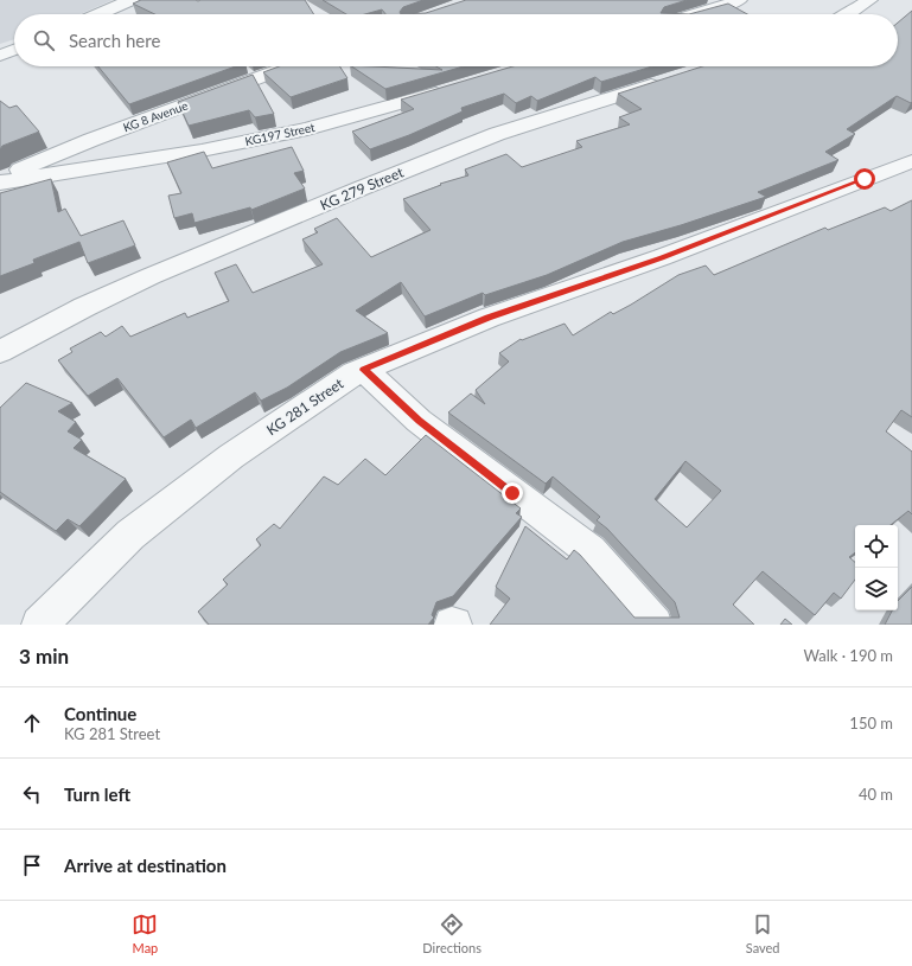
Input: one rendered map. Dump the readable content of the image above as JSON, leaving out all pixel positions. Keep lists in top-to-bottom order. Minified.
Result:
{"streets":{"street":["KG 8 Avenue","KG197 Street","KG 279 Street","KG 281 Street"]},"page":{"search":"Search here","heading":["3 min","Walk · 190 m"],"list":[["Continue","KG 281 Street","150 m"],["Turn left","40 m"],"Arrive at destination"],"nav":["Map","Directions","Saved"]}}
